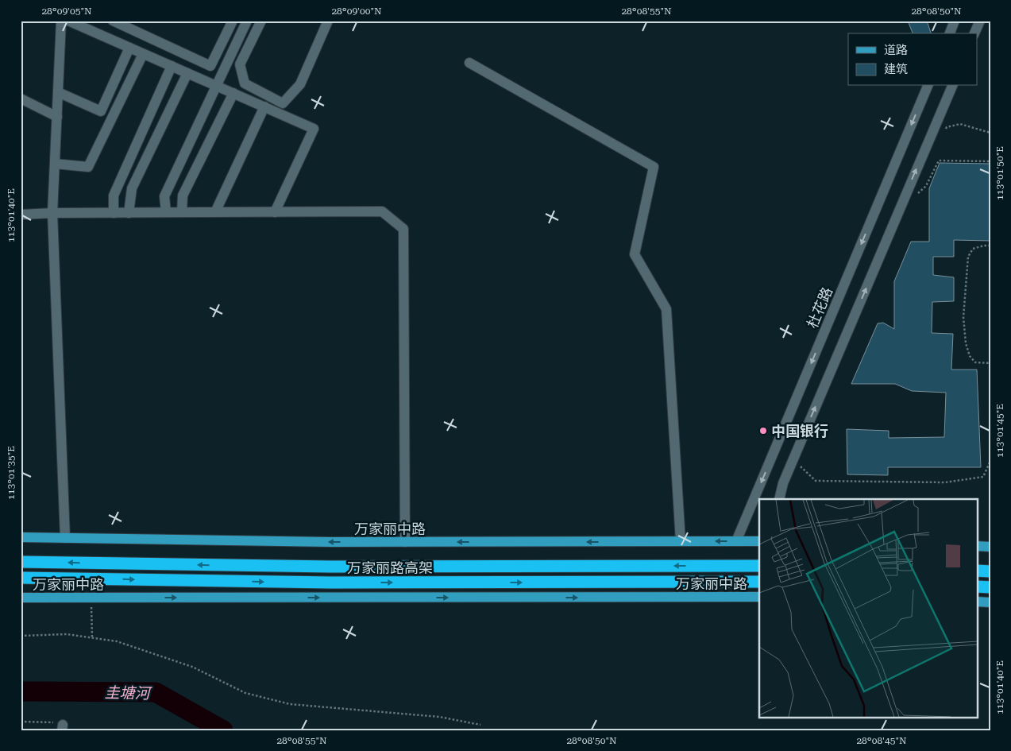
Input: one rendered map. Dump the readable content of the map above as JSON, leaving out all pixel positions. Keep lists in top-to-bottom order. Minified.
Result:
{"streets":{"highway":["万家丽路高架"],"main road":["万家丽中路"],"street":["杜花路"]},"crossings":[["杜花路","万家丽中路"]],"water":["圭塘河"],"places":["中国银行"],"legend":["道路","建筑"],"coordinates":["28°09'05\"N","28°09'00\"N","28°08'55\"N","28°08'50\"N","113°01'50\"E","113°01'40\"E","113°01'45\"E","113°01'35\"E","28°08'45\"N"]}
